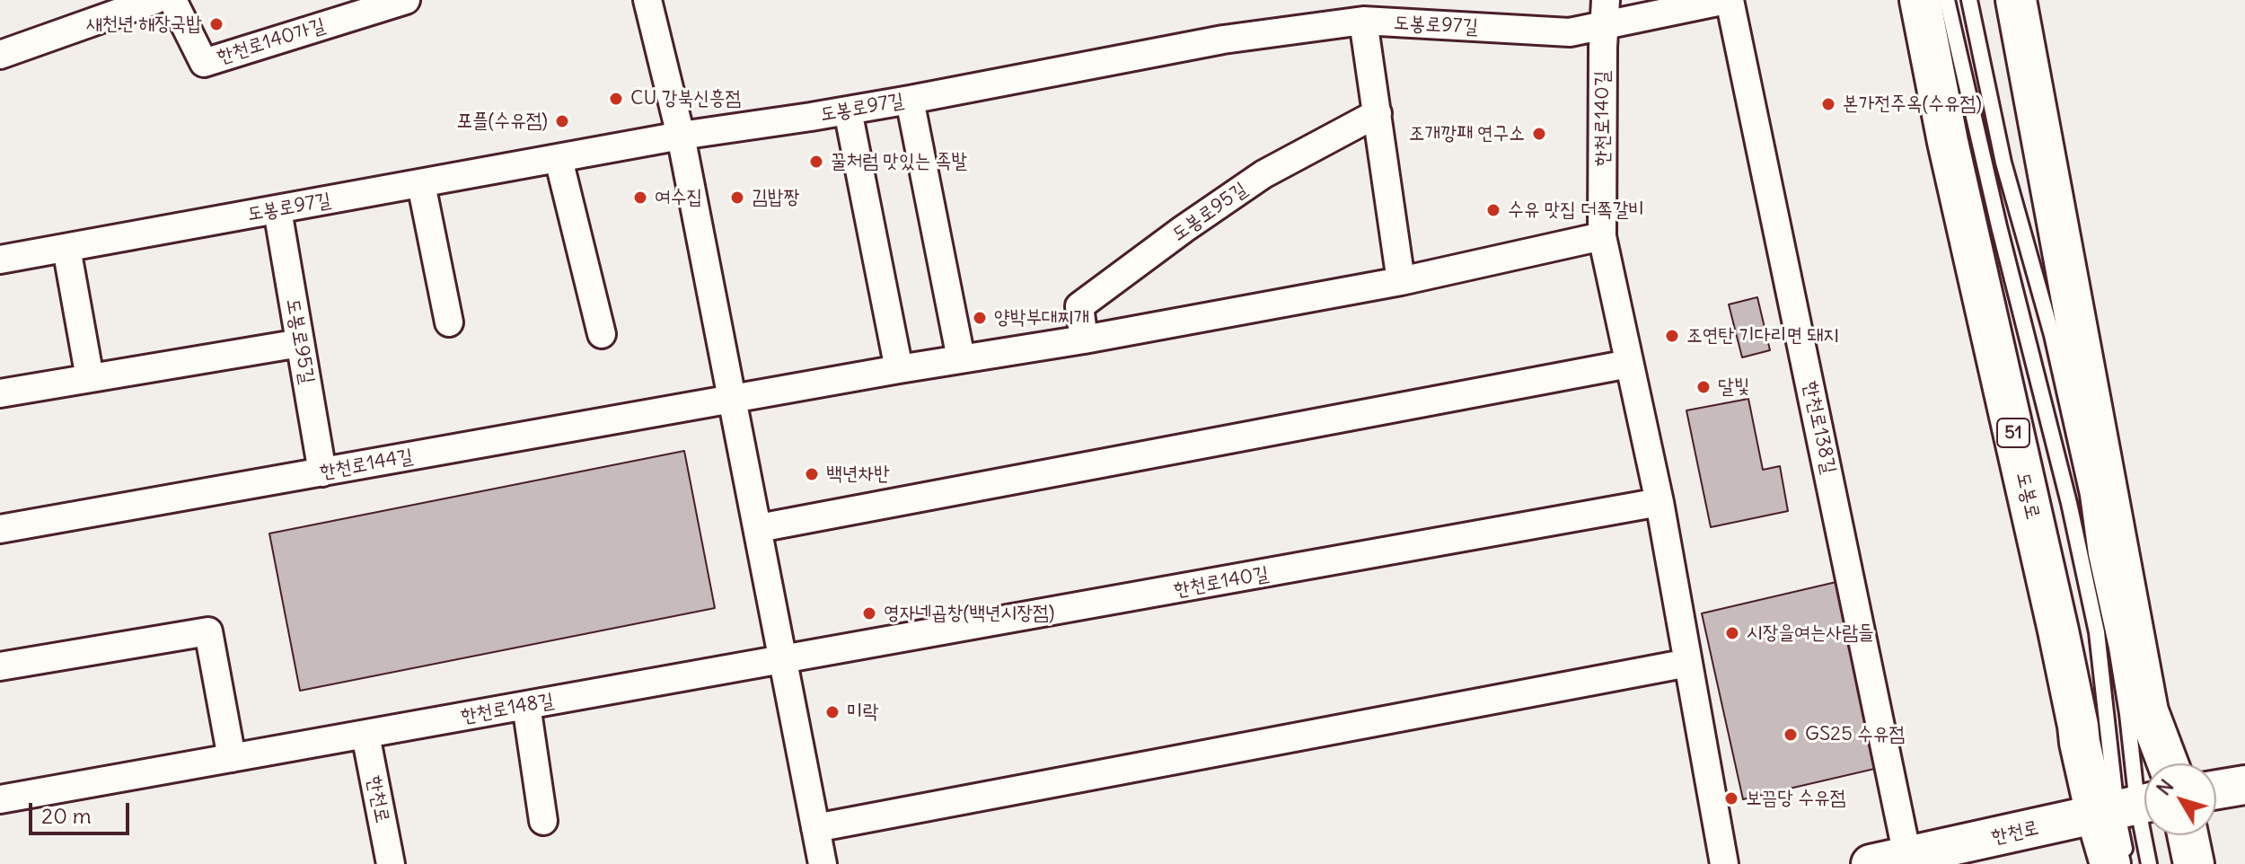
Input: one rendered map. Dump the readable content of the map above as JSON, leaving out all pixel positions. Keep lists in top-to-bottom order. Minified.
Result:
{"streets":{"main road":["51","도봉로","한천로"],"street":["도봉로97길","한천로140가길","한천로140길","도봉로95길","한천로138길","한천로144길","한천로148길"]},"crossings":[["도봉로97길","한천로140길"],["도봉로97길","도봉로95길"],["도봉로97길","한천로138길"],["한천로140길","한천로148길"],["도봉로95길","한천로144길"],["한천로138길","한천로"],["도봉로","한천로"],["한천로148길","한천로"]],"places":["새천년 해장국밥","CU 강북신흥점","본가전주옥(수유점)","포플(수유점)","조개깡패 연구소","꿀처럼 맛있는 족발","여수집","김밥짱","수유 맛집 더쪽갈비","양박부대찌개","조연탄 기다리면 돼지","달빛","백년차반","영자네곱창(백년시장점)","시장을여는사람들","미락","GS25 수유점","보끔당 수유점"],"scale_bar":"20 m","north":"top left"}
